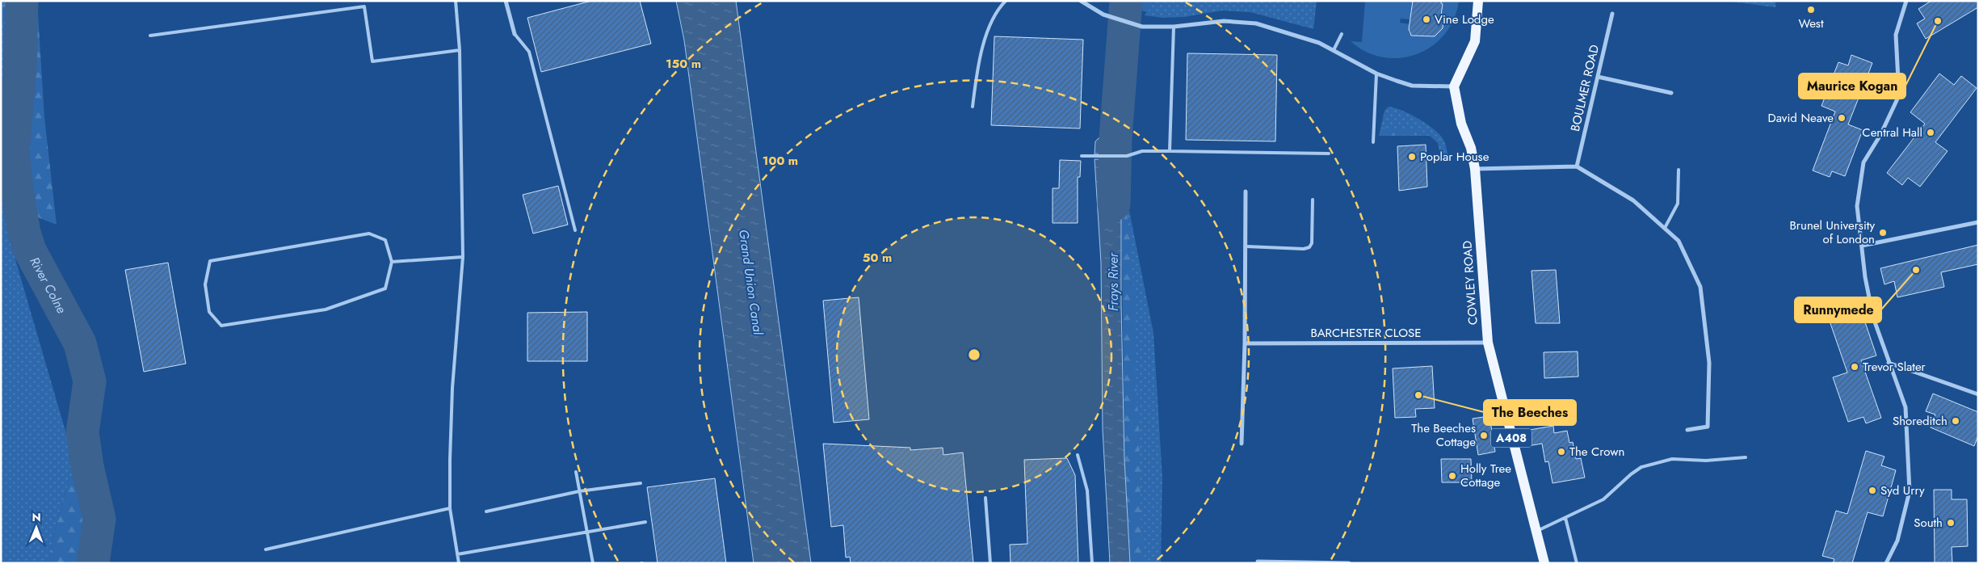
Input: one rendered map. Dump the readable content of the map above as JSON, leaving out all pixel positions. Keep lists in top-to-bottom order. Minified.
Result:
{"streets":{"main road":["COWLEY ROAD","A408"],"street":["BOULMER ROAD","BARCHESTER CLOSE"]},"crossings":[["COWLEY ROAD","BARCHESTER CLOSE"]],"water":["Grand Union Canal","Frays River","River Colne"],"places":["West","Vine Lodge","Maurice Kogan","David Neave","Central Hall","Poplar House","Brunel University of London","Runnymede","Trevor Slater","The Beeches","Shoreditch","The Beeches Cottage","The Crown","Holly Tree Cottage","Syd Urry","South"],"north":"top","rings":["150 m","100 m","50 m"]}
